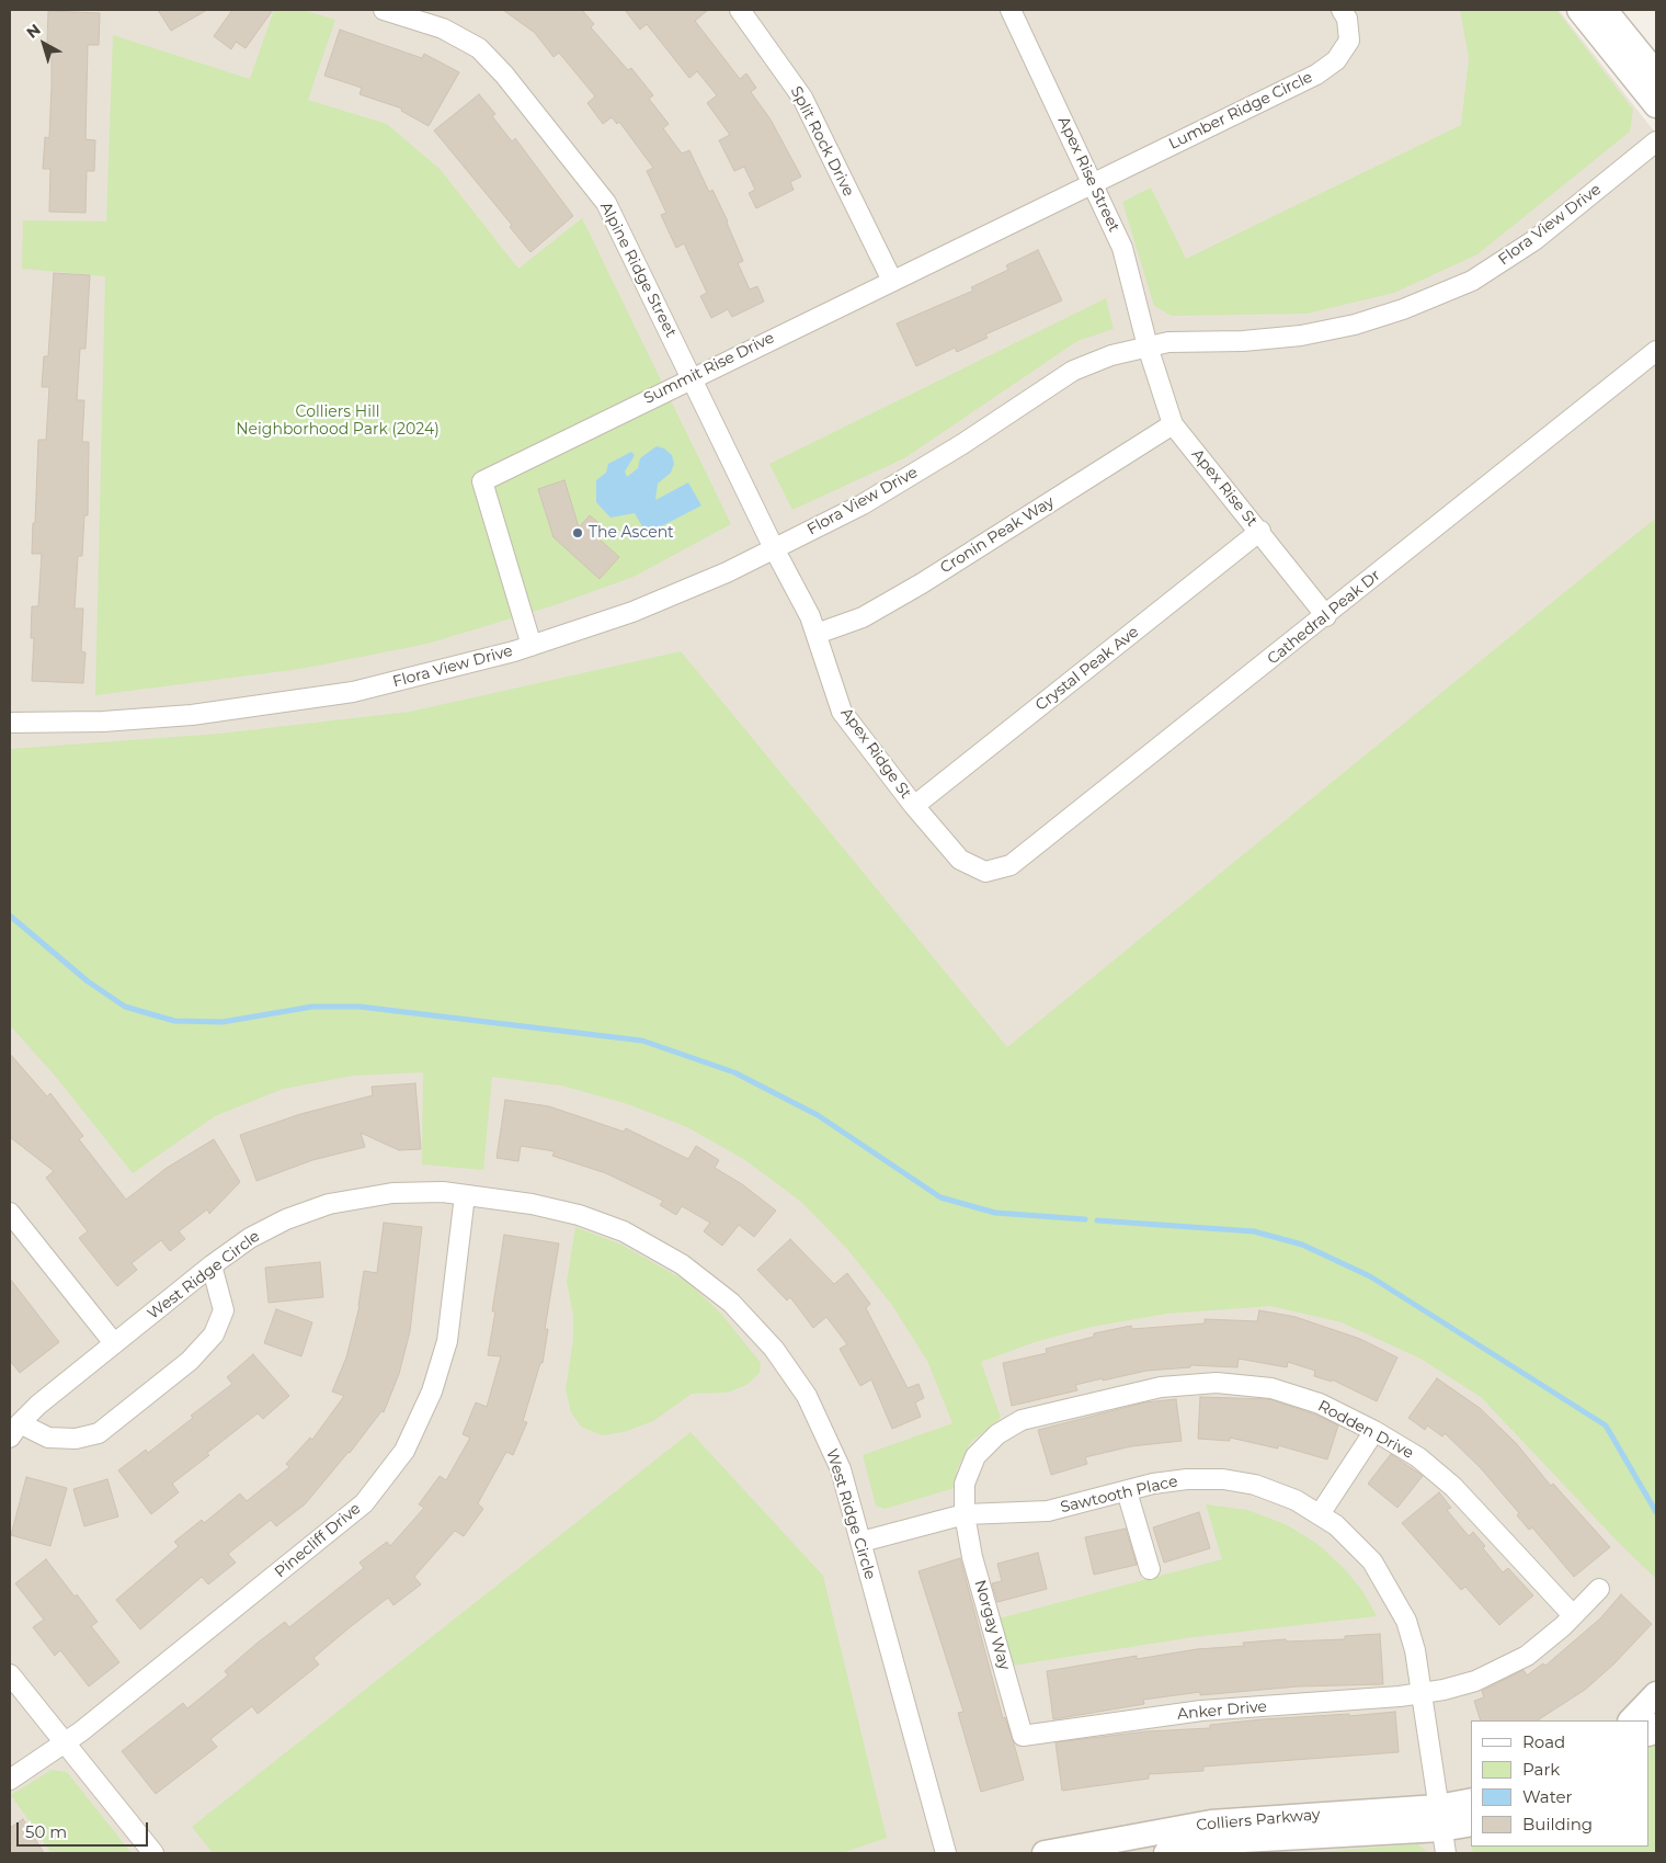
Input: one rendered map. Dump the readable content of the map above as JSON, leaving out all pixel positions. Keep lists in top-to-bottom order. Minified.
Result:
{"streets":{"street":["Lumber Ridge Circle","Split Rock Drive","Apex Rise Street","Flora View Drive","Alpine Ridge Street","Summit Rise Drive","Apex Rise St","Cronin Peak Way","Cathedral Peak Dr","Crystal Peak Ave","Apex Ridge St","West Ridge Circle","Rodden Drive","Sawtooth Place","Pinecliff Drive","Norgay Way","Anker Drive","Colliers Parkway"]},"crossings":[["Lumber Ridge Circle","Apex Rise Street"],["Lumber Ridge Circle","Summit Rise Drive"],["Split Rock Drive","Summit Rise Drive"],["Apex Rise Street","Flora View Drive"],["Apex Rise Street","Summit Rise Drive"],["Apex Rise Street","Apex Rise St"],["Flora View Drive","Alpine Ridge Street"],["Flora View Drive","Summit Rise Drive"],["Flora View Drive","Apex Rise St"],["Flora View Drive","Apex Ridge St"],["Alpine Ridge Street","Summit Rise Drive"],["Alpine Ridge Street","Apex Ridge St"],["Apex Rise St","Cronin Peak Way"],["Apex Rise St","Cathedral Peak Dr"],["Apex Rise St","Crystal Peak Ave"],["Cronin Peak Way","Apex Ridge St"],["Cathedral Peak Dr","Apex Ridge St"],["Crystal Peak Ave","Apex Ridge St"],["West Ridge Circle","Sawtooth Place"],["West Ridge Circle","Pinecliff Drive"],["Rodden Drive","Sawtooth Place"],["Rodden Drive","Norgay Way"],["Rodden Drive","Anker Drive"],["Sawtooth Place","Norgay Way"],["Sawtooth Place","Anker Drive"],["Sawtooth Place","Colliers Parkway"],["Norgay Way","Anker Drive"]],"parks":["Colliers Hill Neighborhood Park (2024)"],"places":["The Ascent"],"legend":["Road","Park","Water","Building"],"scale_bar":"50 m","north":"top left"}
